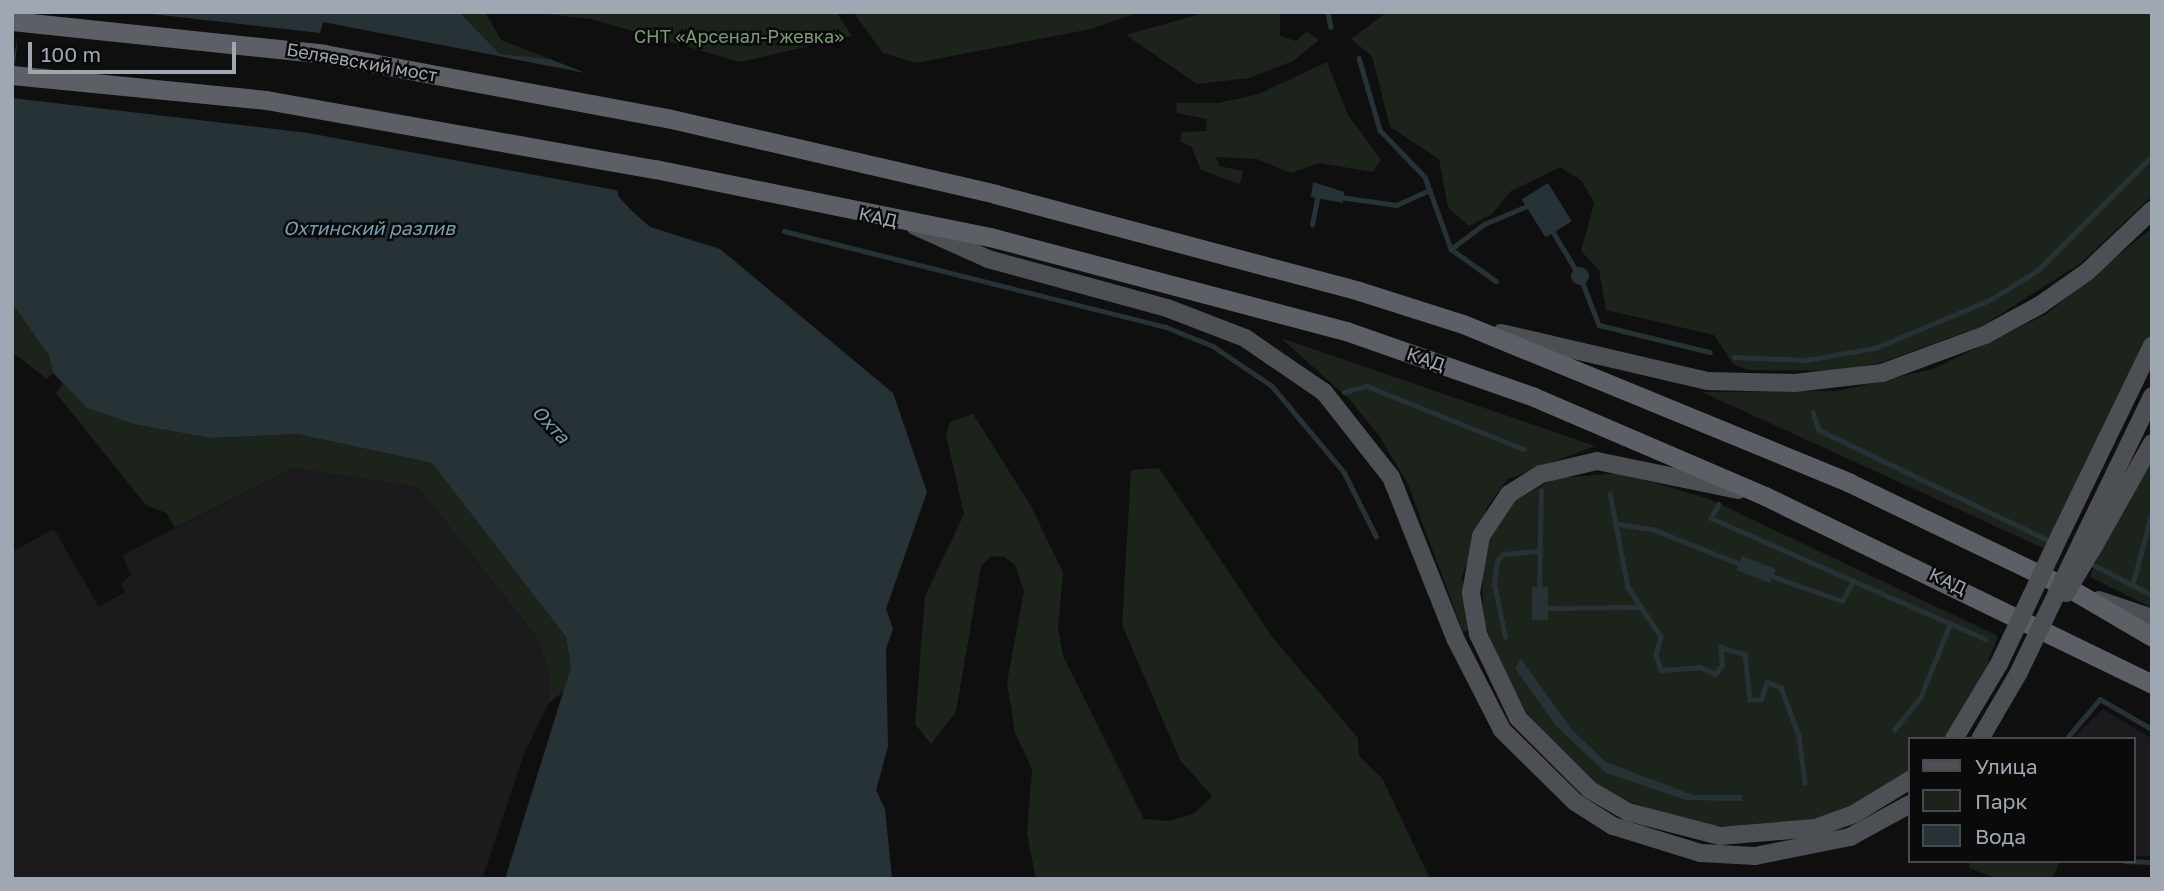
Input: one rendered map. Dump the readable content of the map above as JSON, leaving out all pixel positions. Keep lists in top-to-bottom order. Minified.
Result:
{"streets":{"highway":["Беляевский мост","КАД"]},"water":["Охтинский разлив","Охта"],"parks":["СНТ «Арсенал-Ржевка»"],"legend":["Улица","Парк","Вода"],"scale_bar":"100 m"}
